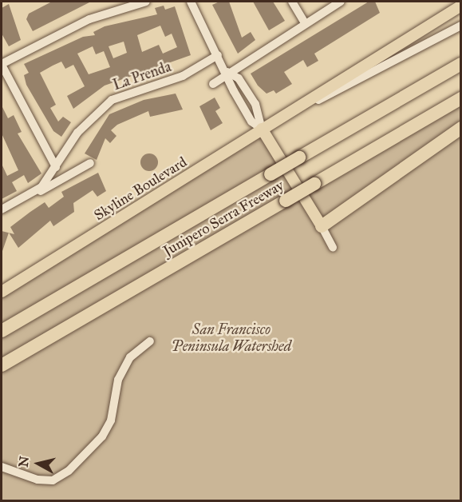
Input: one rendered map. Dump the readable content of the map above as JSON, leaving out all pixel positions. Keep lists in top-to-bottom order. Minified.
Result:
{"streets":{"highway":["Junipero Serra Freeway"],"main road":["Skyline Boulevard"],"street":["La Prenda"]},"parks":["San Francisco Peninsula Watershed"],"north":"left"}
